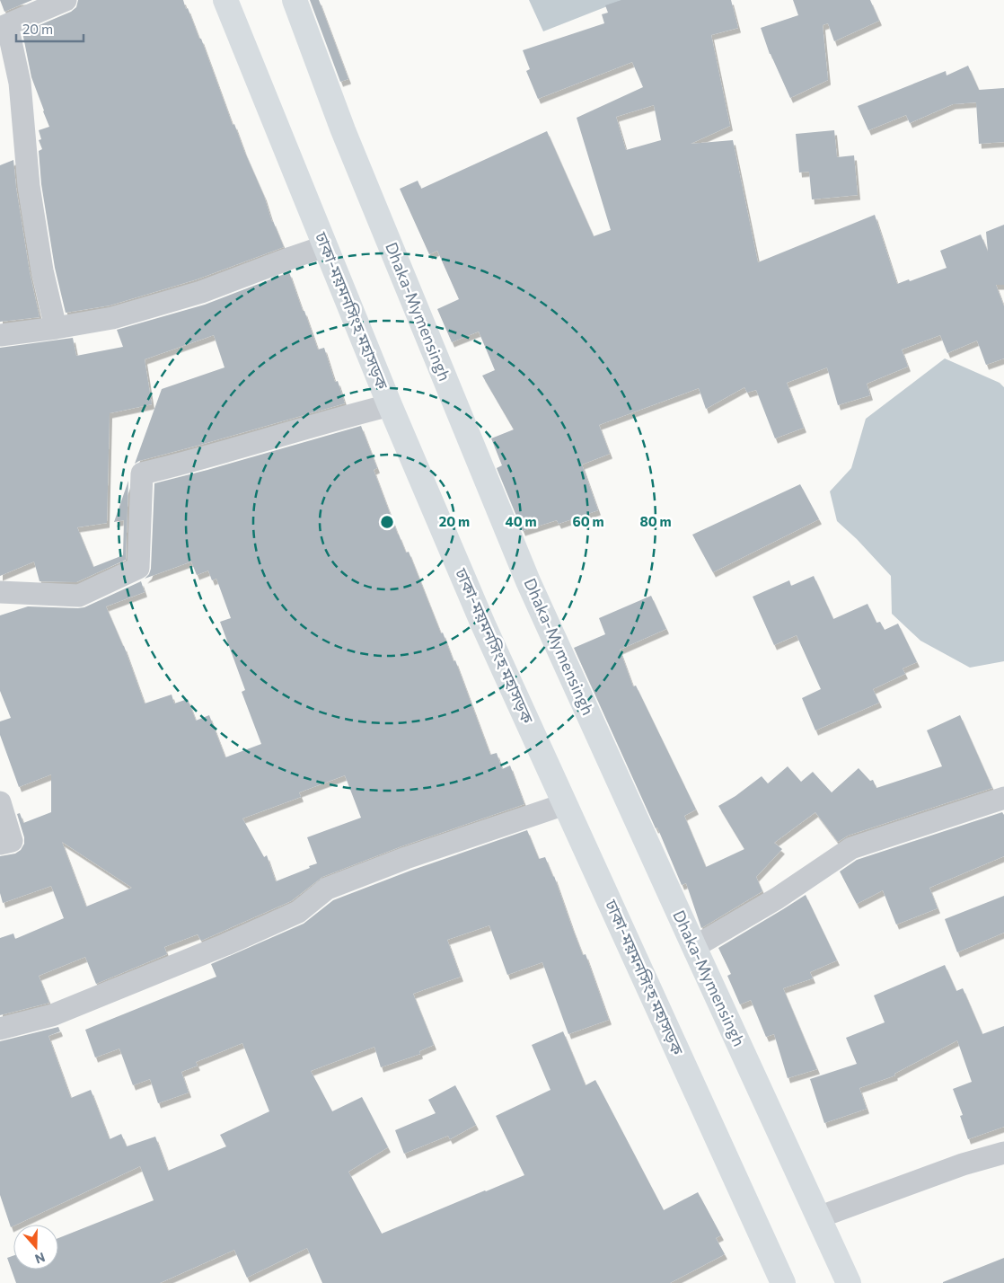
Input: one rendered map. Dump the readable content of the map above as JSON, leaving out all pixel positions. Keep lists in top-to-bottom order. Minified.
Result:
{"streets":{"highway":["ঢাকা-ময়মনসিংহ মহাসড়ক","Dhaka-Mymensingh"]},"scale_bar":"20 m","north":"bottom","rings":["20 m","40 m","60 m","80 m"]}
